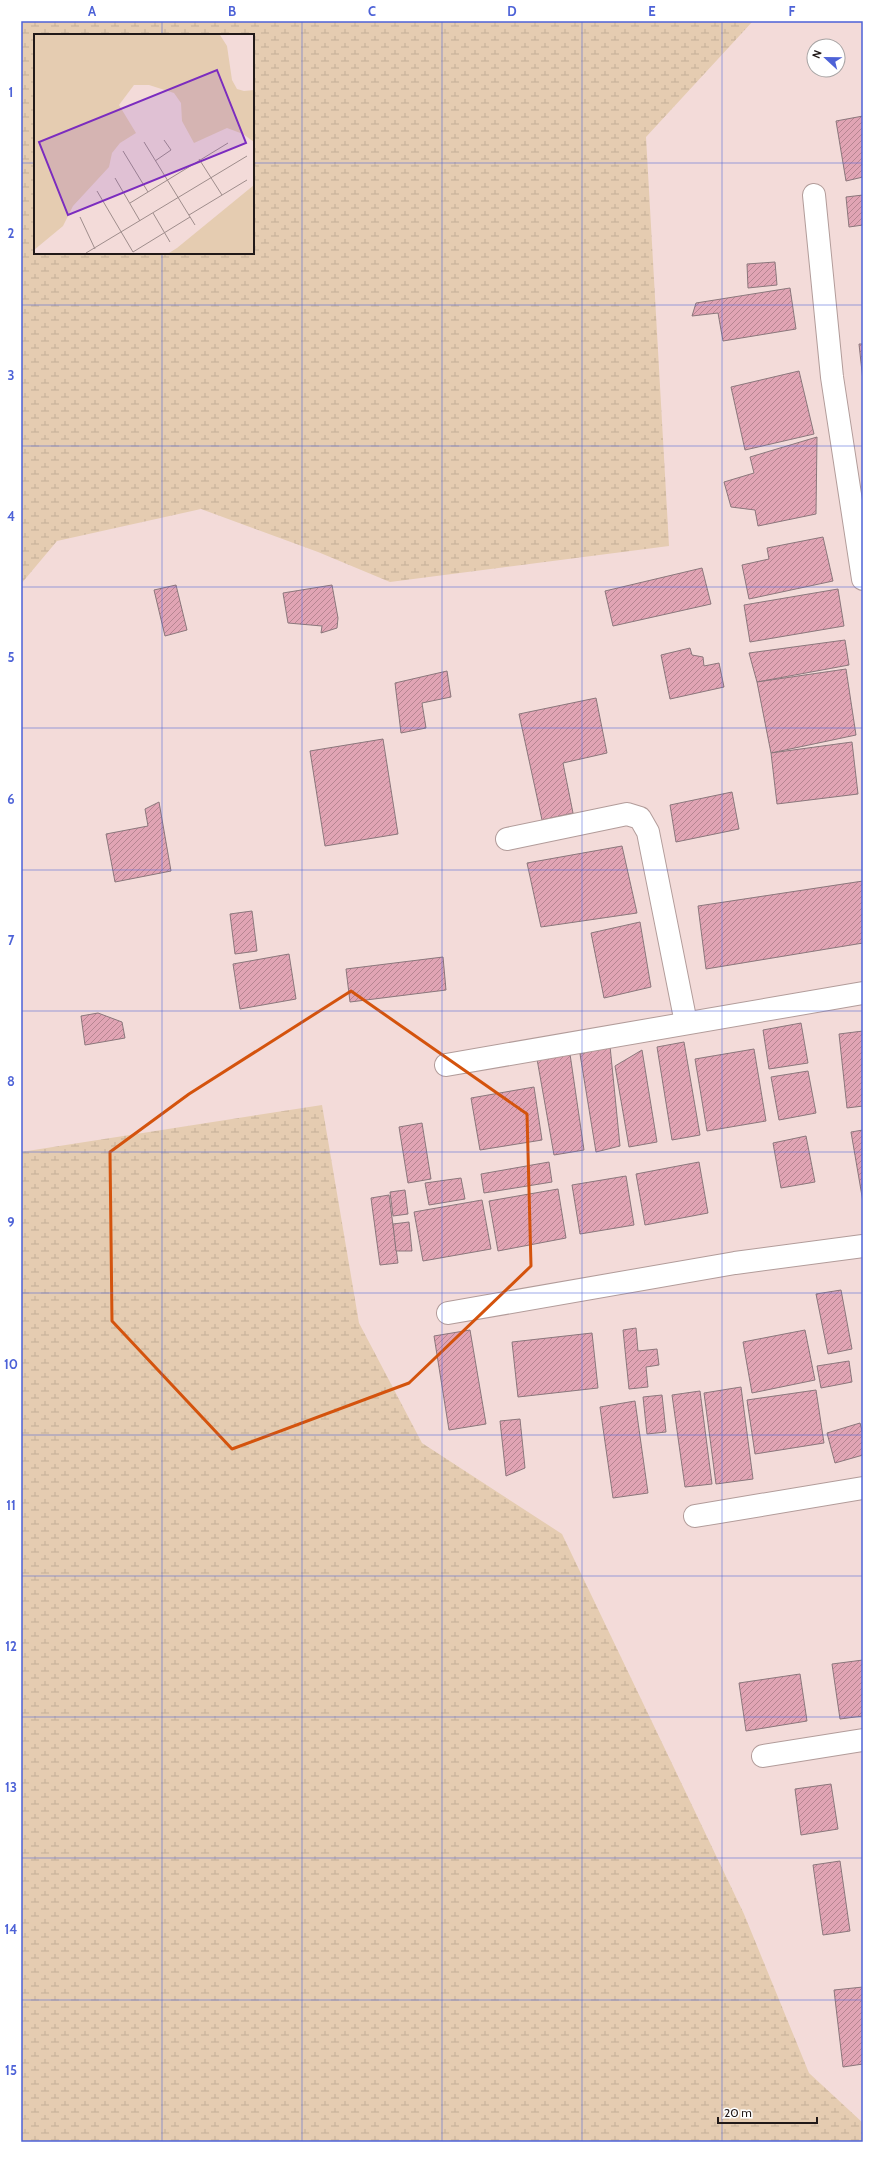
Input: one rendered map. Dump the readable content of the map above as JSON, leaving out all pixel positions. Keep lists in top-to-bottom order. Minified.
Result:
{"scale_bar":"20 m","north":"left","grid":{"columns":["A","B","C","D","E","F"],"rows":["1","2","3","4","5","6","7","8","9","10","11","12","13","14","15"]}}
